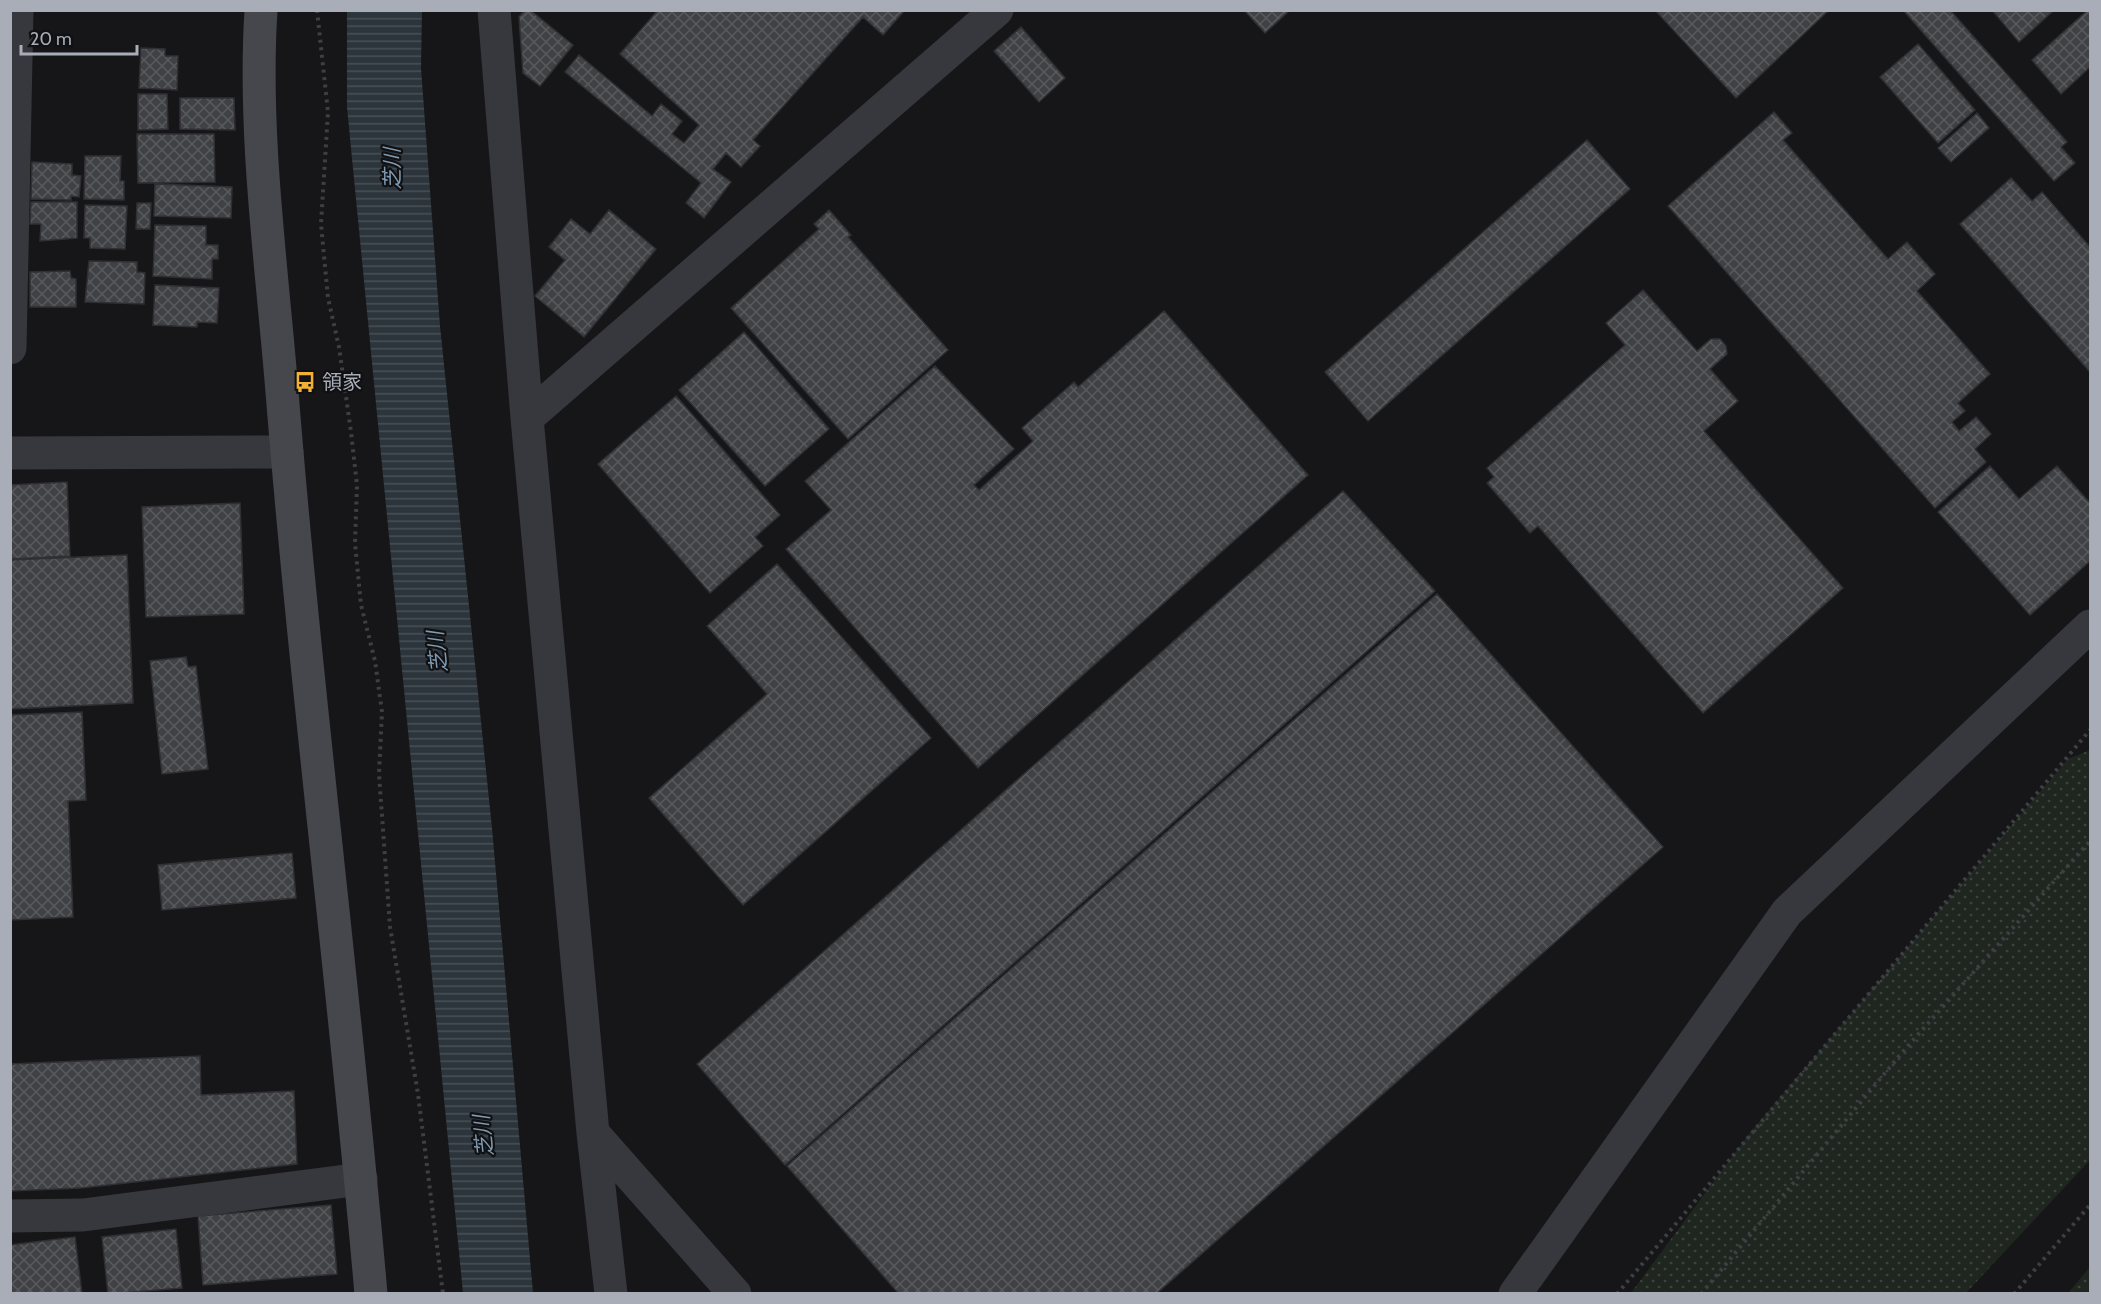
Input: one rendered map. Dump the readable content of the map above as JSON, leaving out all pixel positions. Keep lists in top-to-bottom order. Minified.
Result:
{"water":["芝川"],"places":{"bus stop":["領家"]},"scale_bar":"20 m"}
